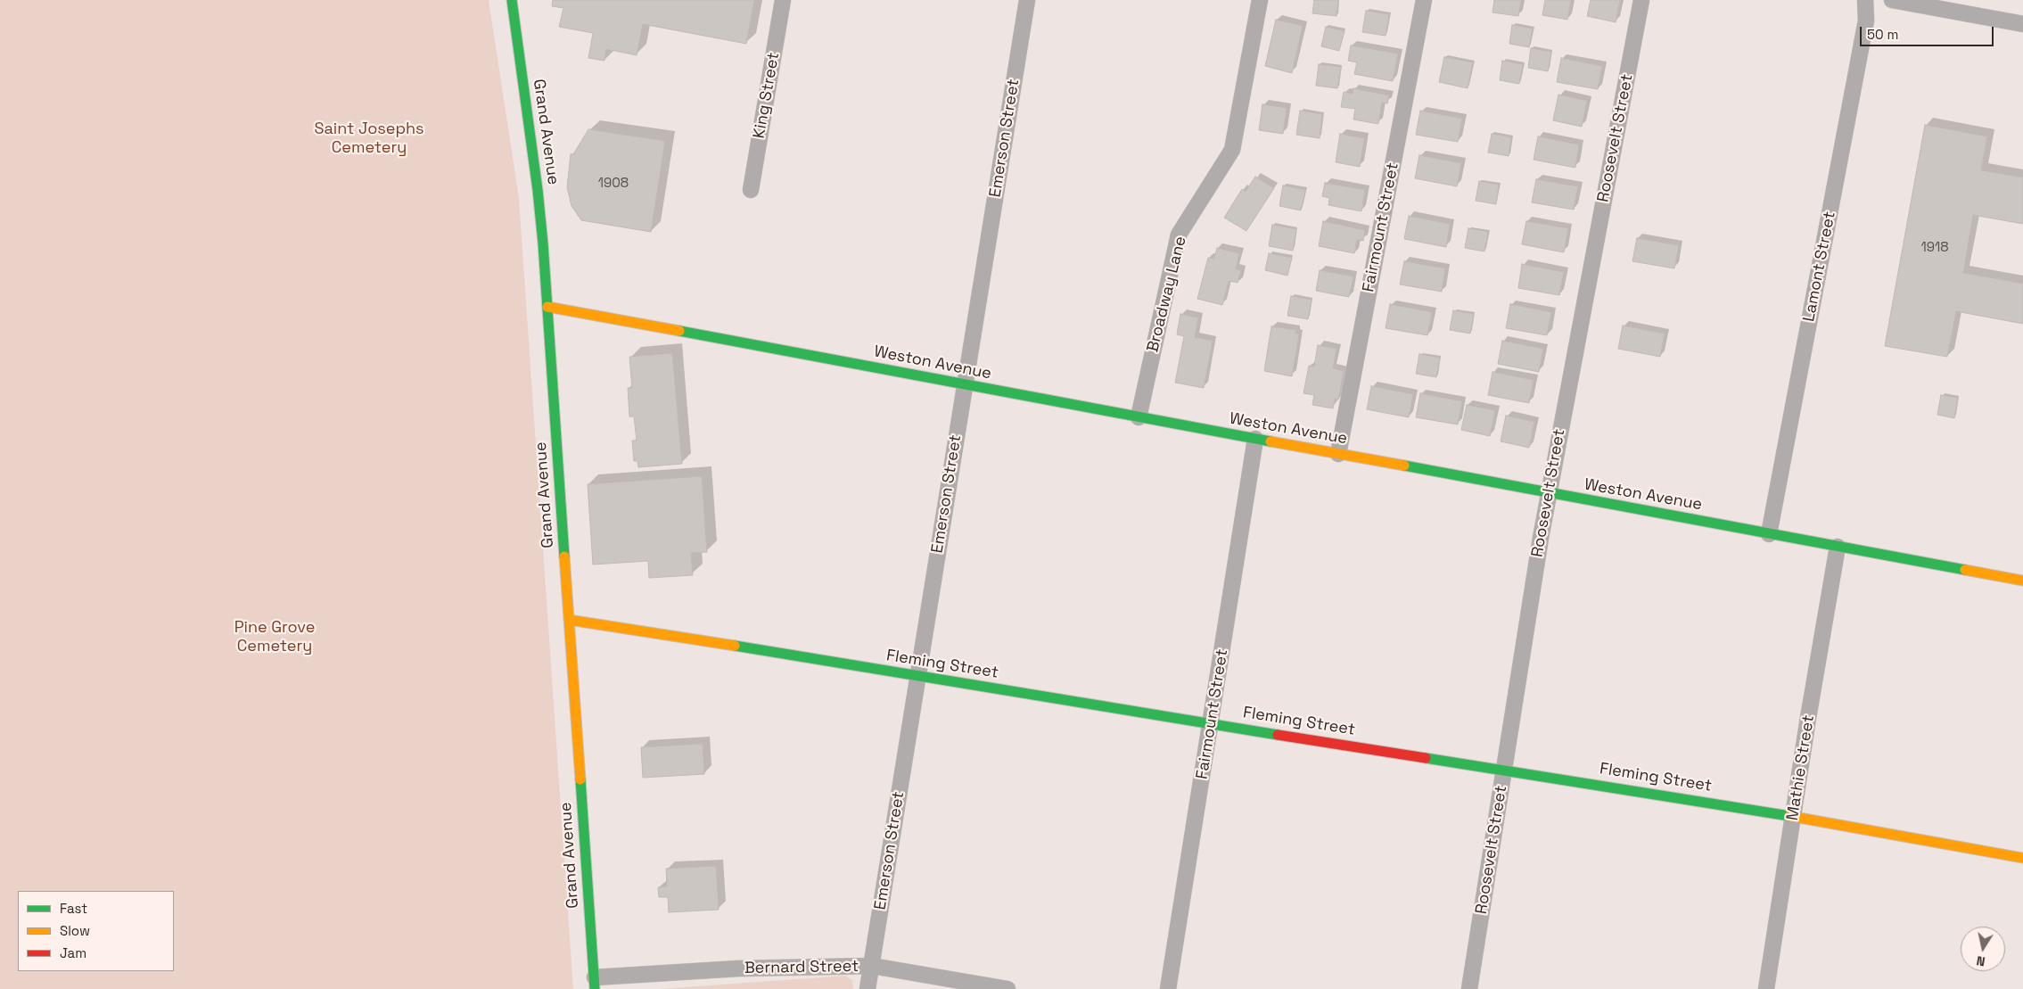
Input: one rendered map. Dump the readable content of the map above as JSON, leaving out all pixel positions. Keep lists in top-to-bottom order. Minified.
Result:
{"streets":{"street":["King Street","Grand Avenue","Emerson Street","Roosevelt Street","Fairmount Street","Lamont Street","Broadway Lane","Weston Avenue","Fleming Street","Mathie Street","Bernard Street"]},"crossings":[["Grand Avenue","Weston Avenue"],["Grand Avenue","Fleming Street"],["Grand Avenue","Bernard Street"],["Emerson Street","Weston Avenue"],["Emerson Street","Fleming Street"],["Emerson Street","Bernard Street"],["Roosevelt Street","Weston Avenue"],["Roosevelt Street","Fleming Street"],["Fairmount Street","Weston Avenue"],["Fairmount Street","Fleming Street"],["Lamont Street","Weston Avenue"],["Broadway Lane","Weston Avenue"],["Weston Avenue","Mathie Street"],["Fleming Street","Mathie Street"]],"parks":["Saint Josephs Cemetery","Pine Grove Cemetery"],"house_numbers":["1908","1918"],"legend":["Fast","Slow","Jam"],"scale_bar":"50 m","north":"bottom"}
